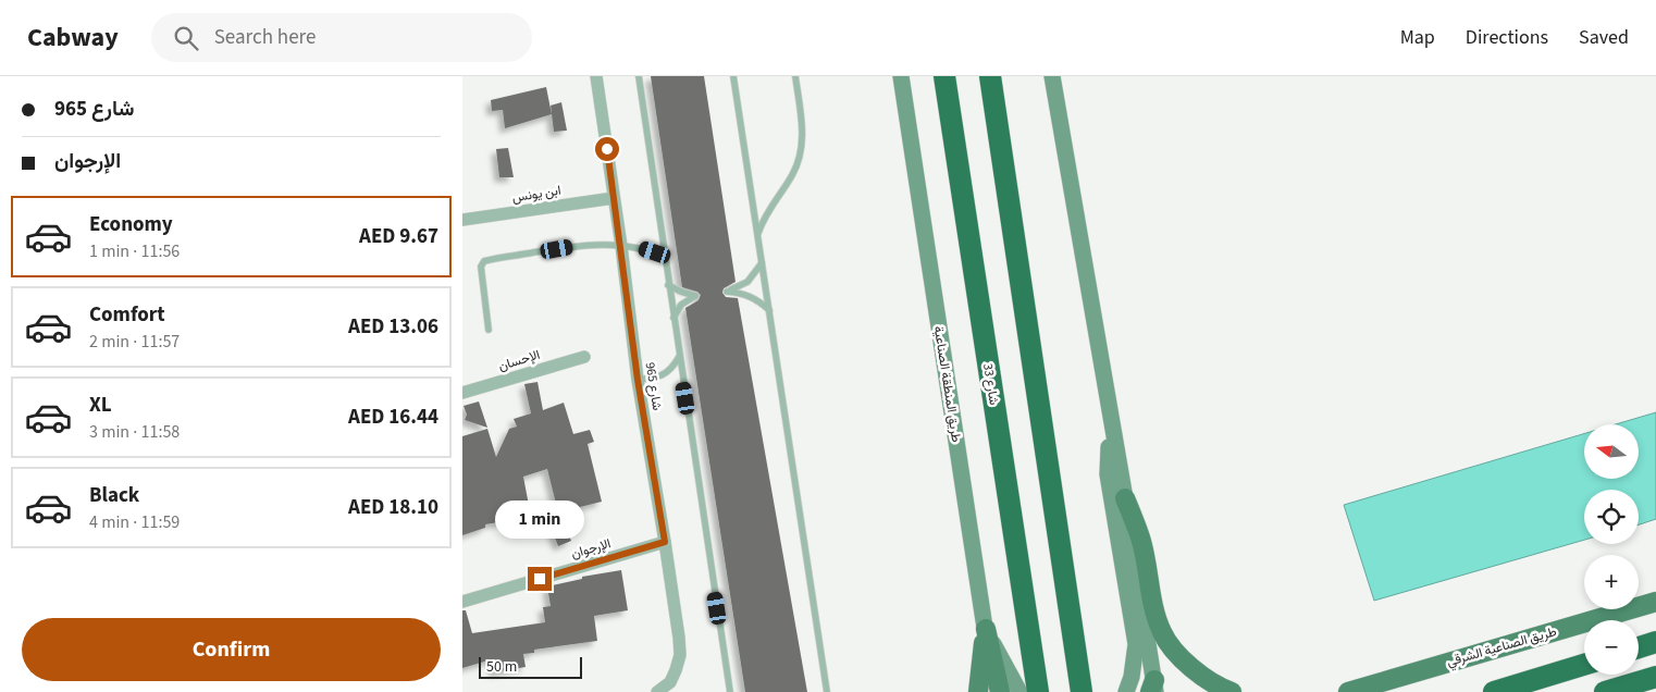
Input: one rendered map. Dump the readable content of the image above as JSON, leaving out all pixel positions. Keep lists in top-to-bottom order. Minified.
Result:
{"streets":{"highway":["شارع 33"],"main road":["طريق الصناعية الشرقي"],"street":["ابن يونس","الإحسان","طريق المنطقة الصناعية","شارع 965","الإرجوان"]},"crossings":[["ابن يونس","شارع 965"],["شارع 965","الإرجوان"]],"scale_bar":"50 m","north":"left","page":{"header":"Cabway","search":"Search here","nav":["Map","Directions","Saved"],"banner":["شارع 965","الإرجوان"],"list":[{"name":"Economy","note":"1 min · 11:56","value":"AED 9.67"},{"name":"Comfort","note":"2 min · 11:57","value":"AED 13.06"},{"name":"XL","note":"3 min · 11:58","value":"AED 16.44"},{"name":"Black","note":"4 min · 11:59","value":"AED 18.10"}],"map_buttons":["+","−"],"bubble":"1 min","buttons":"Confirm","scale":"50 m"}}
